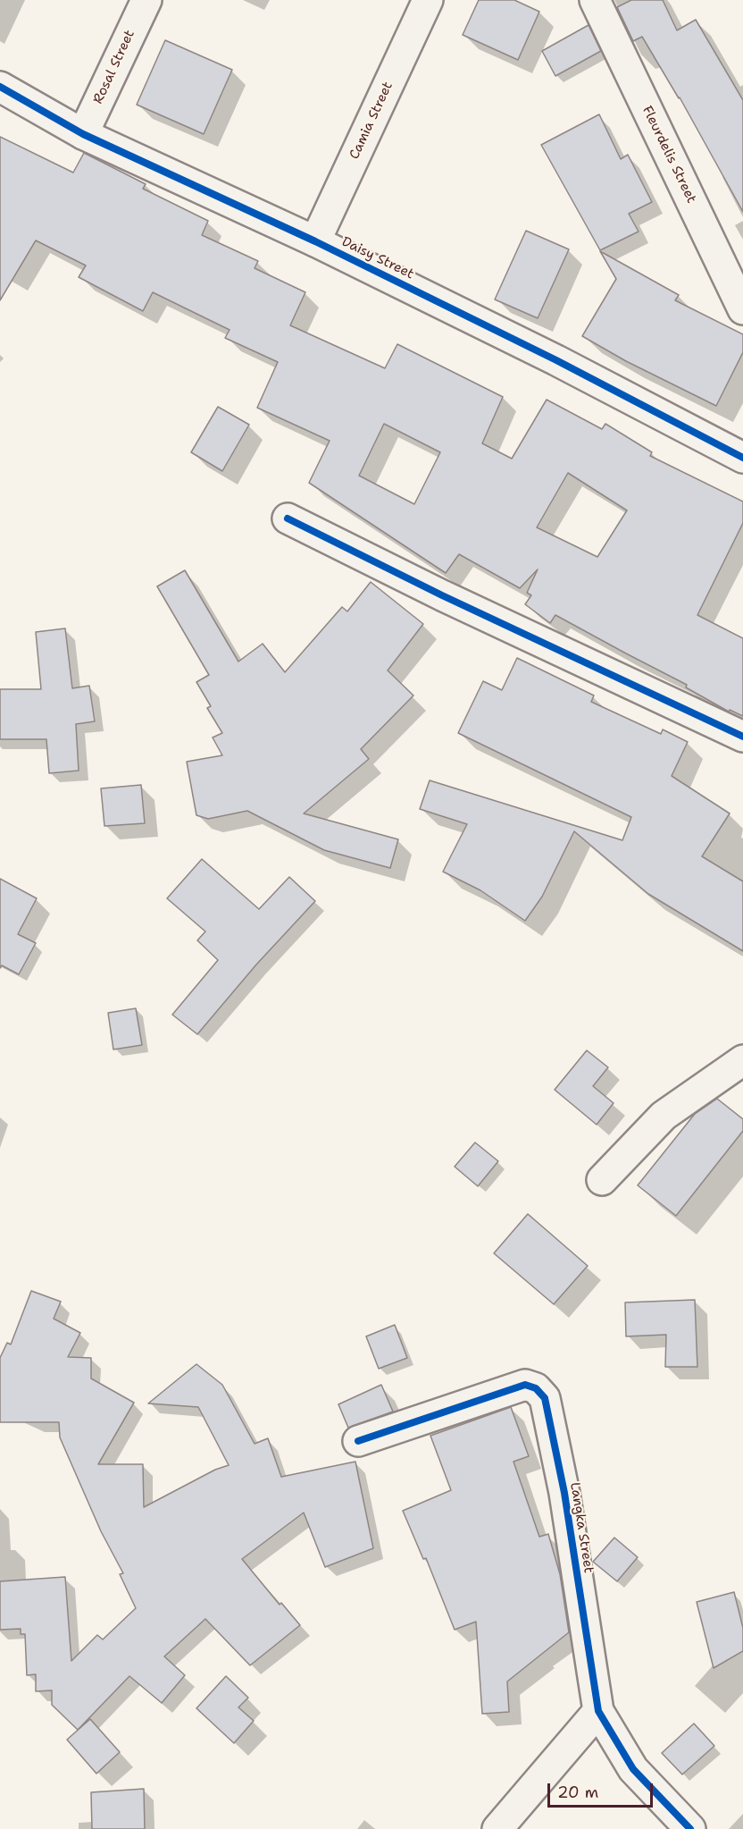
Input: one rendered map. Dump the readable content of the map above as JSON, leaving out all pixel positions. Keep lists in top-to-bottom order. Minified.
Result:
{"streets":{"street":["Rosal Street","Camia Street","Fleurdelis Street","Daisy Street","Langka Street"]},"crossings":[["Rosal Street","Daisy Street"],["Camia Street","Daisy Street"]],"scale_bar":"20 m"}
